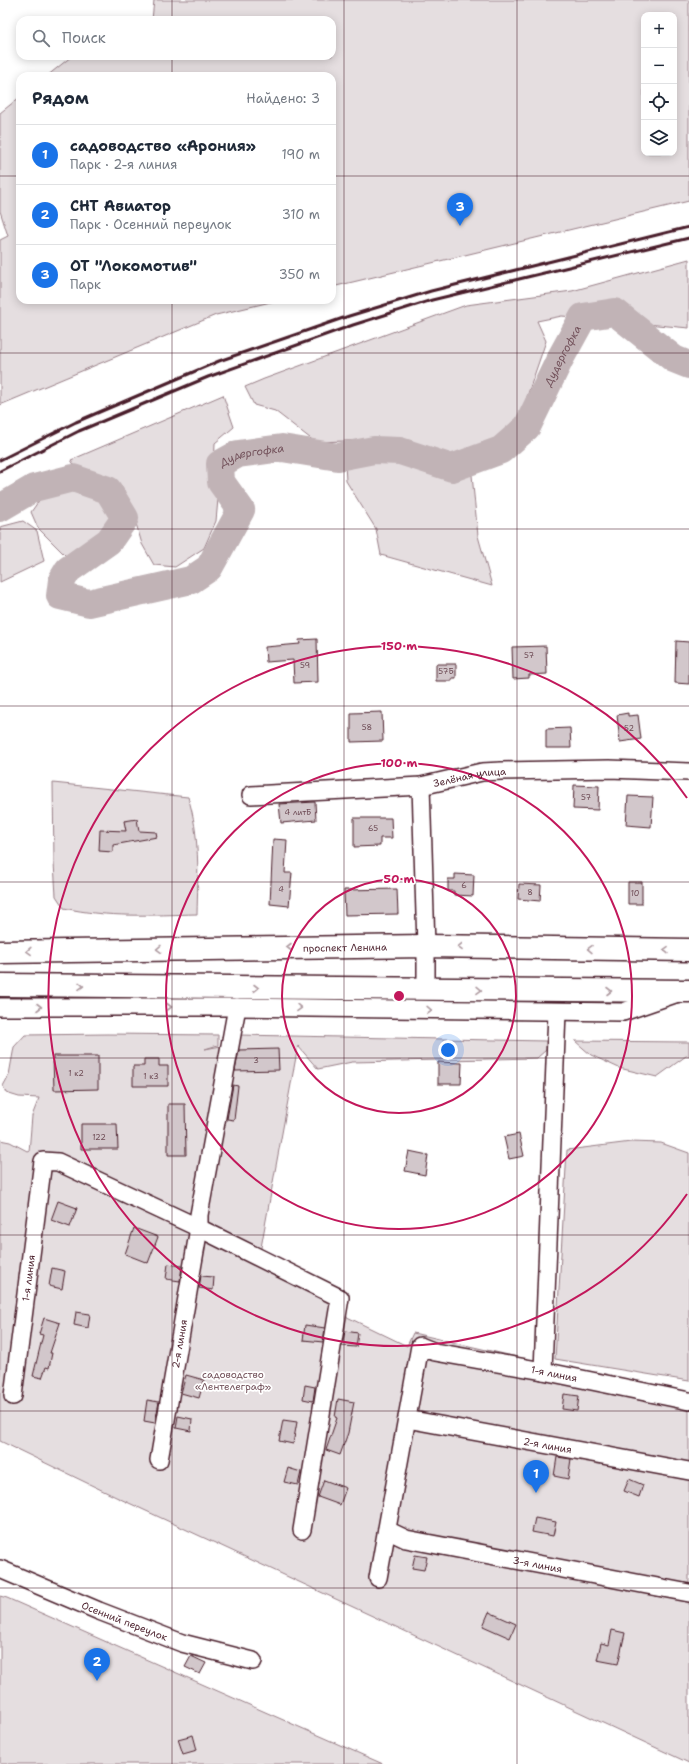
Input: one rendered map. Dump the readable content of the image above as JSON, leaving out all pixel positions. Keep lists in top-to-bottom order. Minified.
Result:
{"streets":{"highway":["проспект Ленина"],"street":["Зелёная улица","1-я линия","2-я линия","3-я линия","Осенний переулок"]},"crossings":[["1-я линия","2-я линия"]],"water":["Дудергофка"],"parks":["садоводство «Лентелеграф»"],"house_numbers":["57","59","57Б","58","52","57","4 литБ","65","6","4","8","10","3","1 к2","1 к3","122"],"page":{"map_buttons":["+","−"],"search":"Поиск","heading":["Рядом","Найдено: 3"],"list":[{"mark":"1","name":"садоводство «Арония»","note":"Парк · 2-я линия","value":"190 m"},{"mark":"2","name":"СНТ Авиатор","note":"Парк · Осенний переулок","value":"310 m"},{"mark":"3","name":"ОТ \"Локомотив\"","note":"Парк","value":"350 m"}],"pins":["3","1","2"]},"rings":["150 m","100 m","50 m"]}
